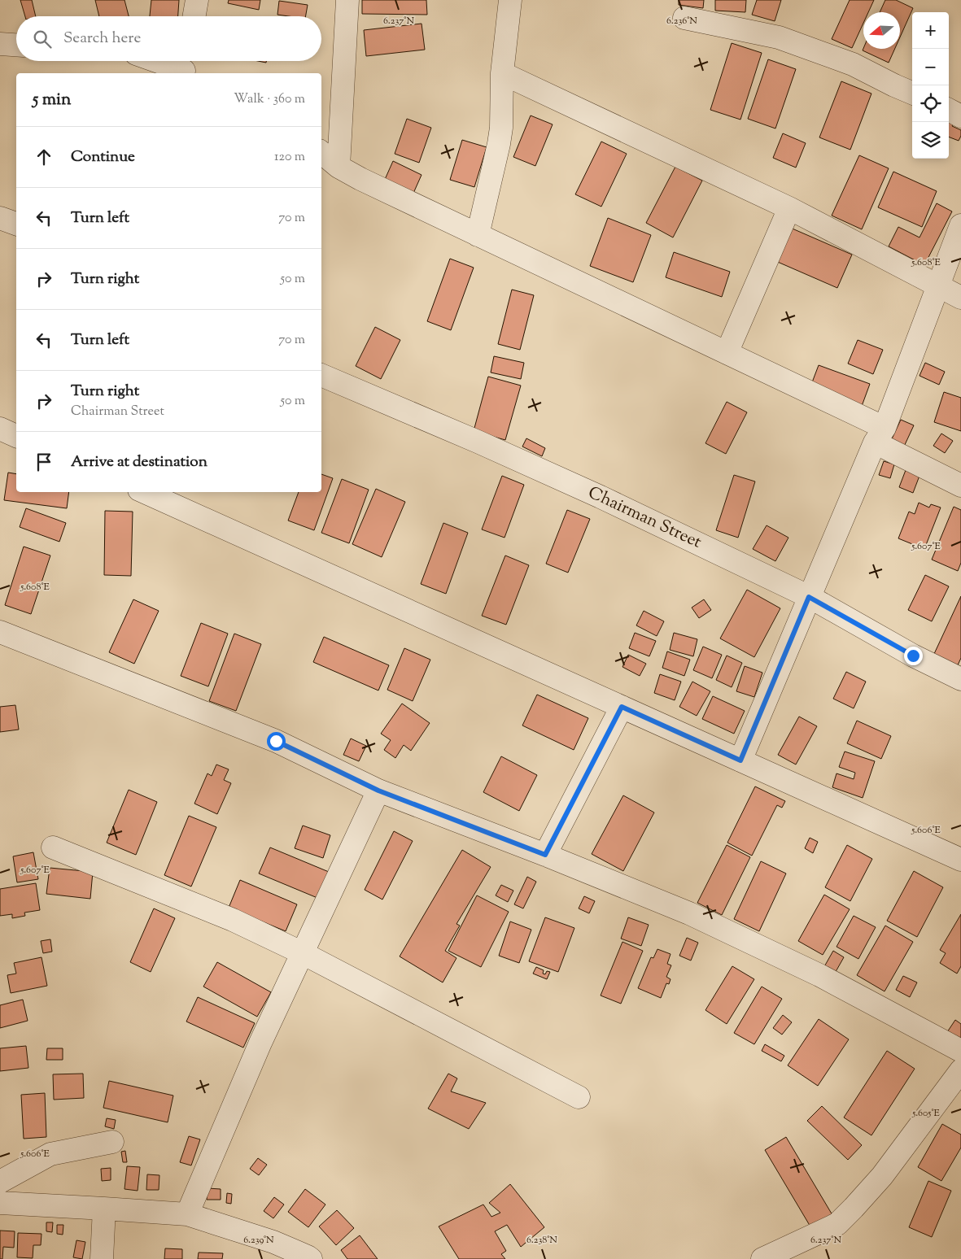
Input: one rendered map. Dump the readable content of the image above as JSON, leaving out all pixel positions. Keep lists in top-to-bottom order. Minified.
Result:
{"streets":{"street":["Chairman Street"]},"north":"left","page":{"map_buttons":["+","−"],"search":"Search here","heading":["5 min","Walk · 360 m"],"list":[["Continue","120 m"],["Turn left","70 m"],["Turn right","50 m"],["Turn left","70 m"],["Turn right","Chairman Street","50 m"],"Arrive at destination"]},"coordinates":["6.237°N","6.236°N","5.608°E","5.607°E","5.606°E","5.605°E","6.239°N","6.238°N"]}
